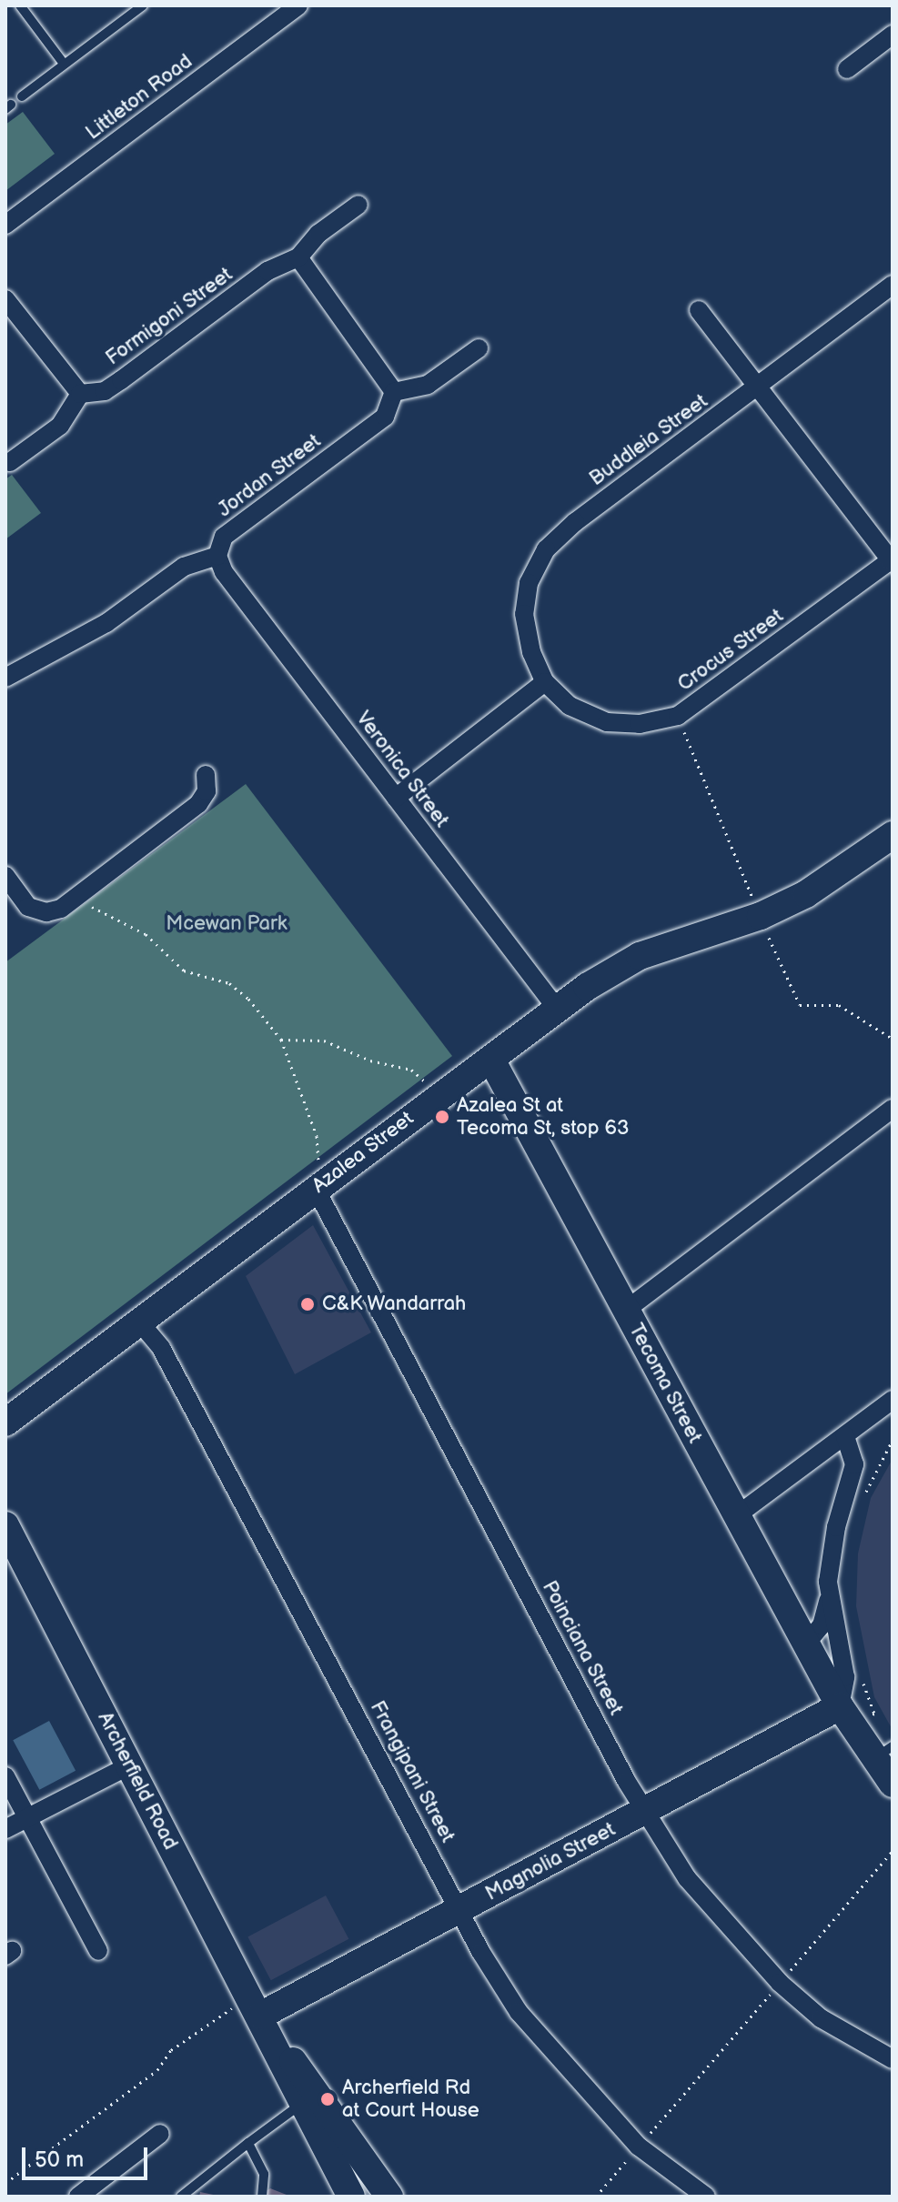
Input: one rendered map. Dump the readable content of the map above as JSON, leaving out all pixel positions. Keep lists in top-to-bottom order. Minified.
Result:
{"streets":{"street":["Littleton Road","Formigoni Street","Buddleia Street","Jordan Street","Crocus Street","Veronica Street","Azalea Street","Tecoma Street","Poinciana Street","Frangipani Street","Archerfield Road","Magnolia Street"]},"crossings":[["Buddleia Street","Crocus Street"],["Jordan Street","Veronica Street"],["Veronica Street","Azalea Street"],["Azalea Street","Tecoma Street"],["Azalea Street","Poinciana Street"],["Azalea Street","Frangipani Street"],["Tecoma Street","Magnolia Street"],["Poinciana Street","Magnolia Street"],["Frangipani Street","Magnolia Street"],["Archerfield Road","Magnolia Street"]],"parks":["Mcewan Park"],"places":["Azalea St at Tecoma St, stop 63","C&K Wandarrah","Archerfield Rd at Court House"],"scale_bar":"50 m"}
